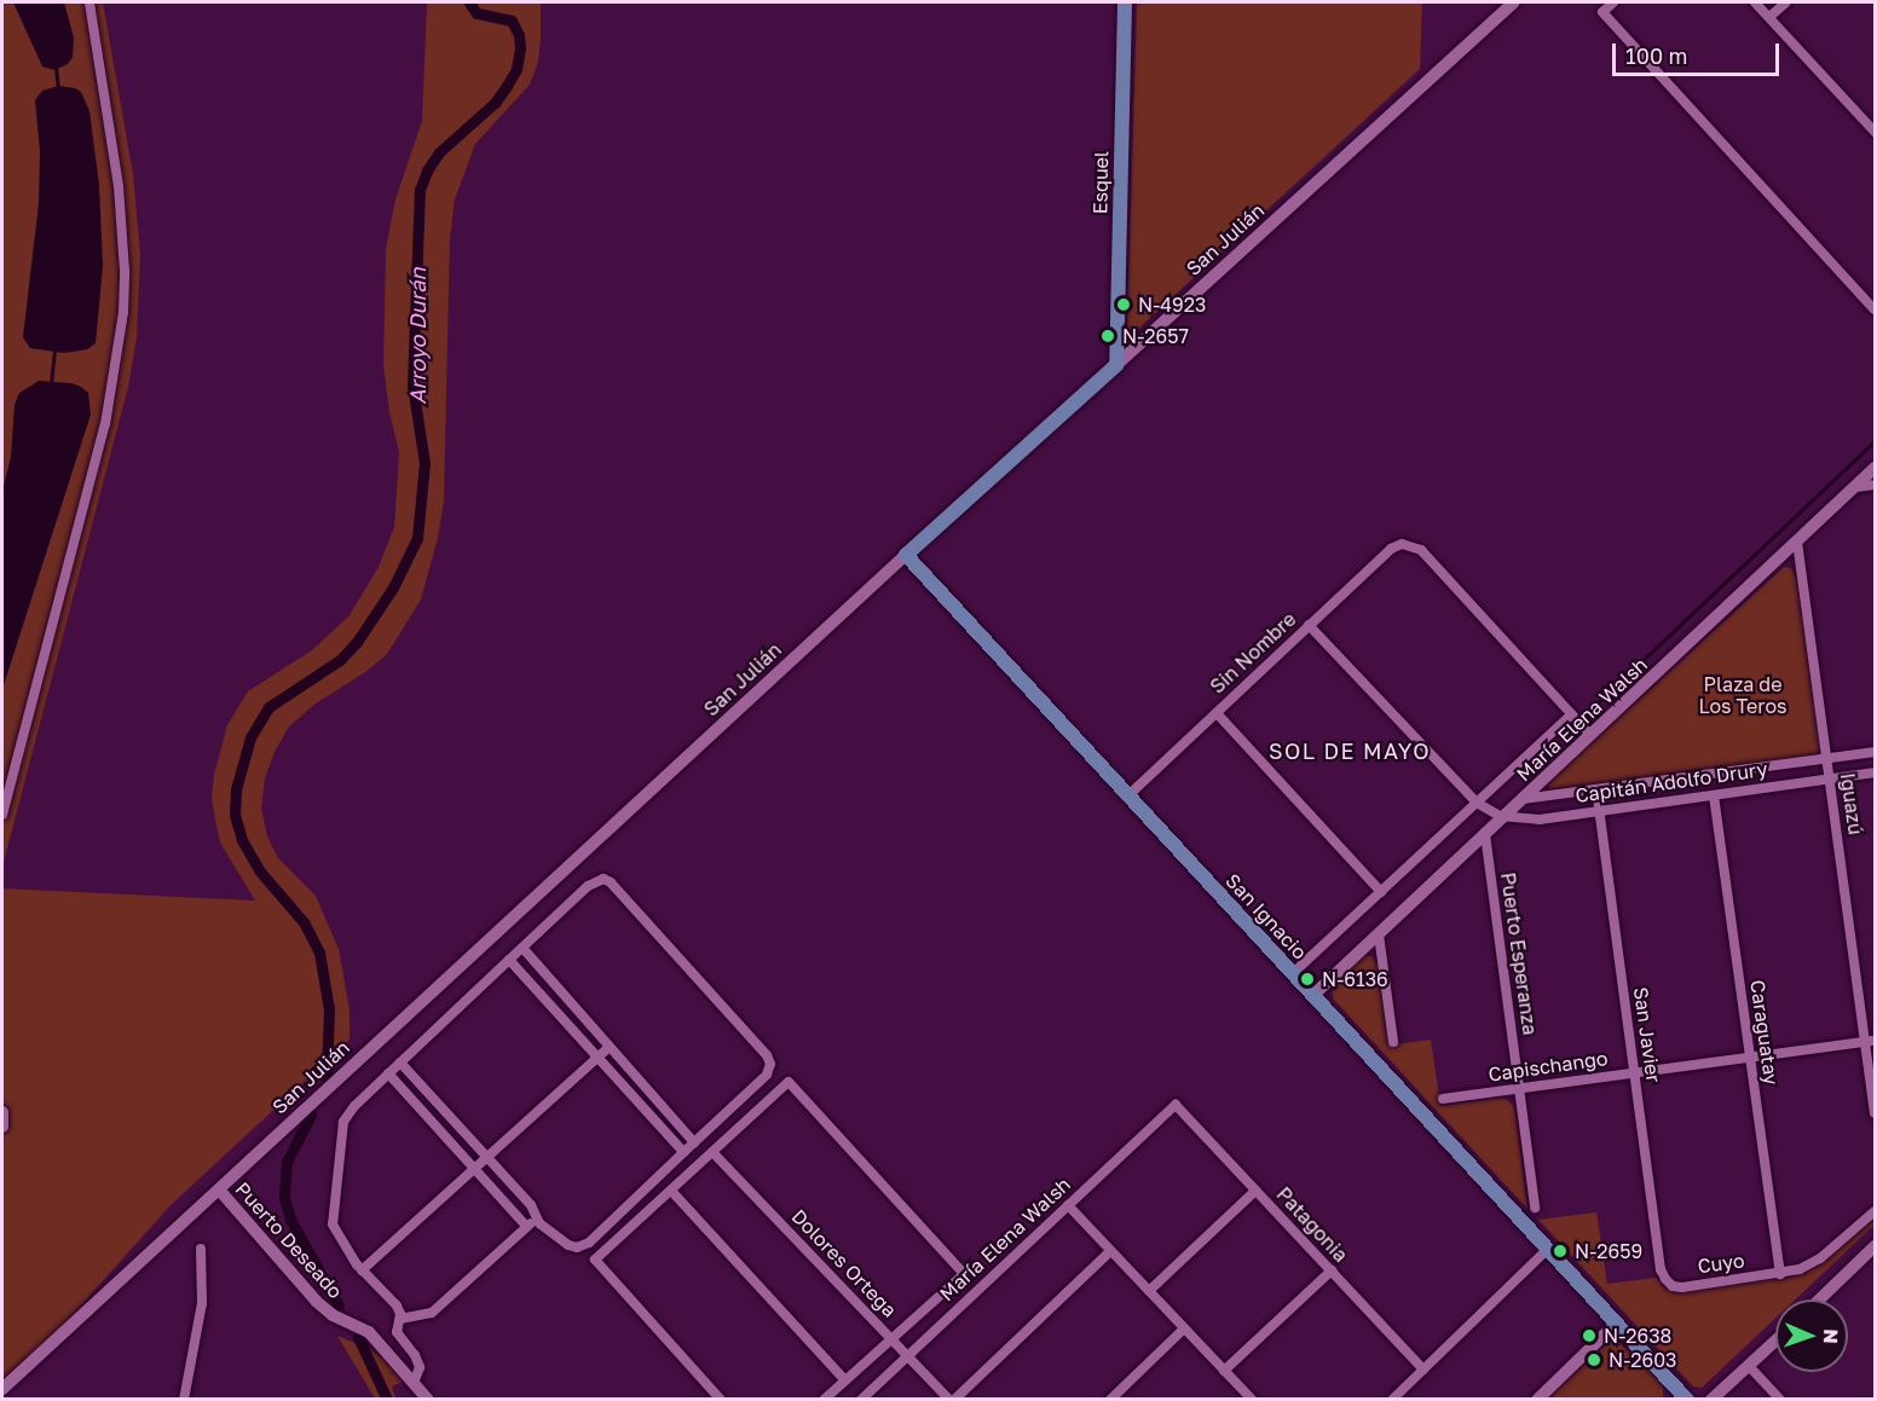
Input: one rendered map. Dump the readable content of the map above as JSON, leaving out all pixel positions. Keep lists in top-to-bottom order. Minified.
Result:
{"streets":{"main road":["Esquel","San Julián","San Ignacio"],"street":["Sin Nombre","María Elena Walsh","Capitán Adolfo Drury","Iguazú","Puerto Esperanza","Caraguatay","San Javier","Capischango","Patagonia","Puerto Deseado","Dolores Ortega","Cuyo"]},"crossings":[["Esquel","San Julián"],["San Julián","San Ignacio"],["San Julián","Puerto Deseado"],["Sin Nombre","María Elena Walsh"],["Sin Nombre","San Ignacio"],["María Elena Walsh","Capitán Adolfo Drury"],["María Elena Walsh","Iguazú"],["María Elena Walsh","San Ignacio"],["María Elena Walsh","Puerto Esperanza"],["María Elena Walsh","Patagonia"],["María Elena Walsh","Dolores Ortega"],["Capitán Adolfo Drury","Iguazú"],["Capitán Adolfo Drury","Caraguatay"],["Capitán Adolfo Drury","San Javier"],["Iguazú","Capischango"],["Puerto Esperanza","Capischango"],["Caraguatay","Capischango"],["Caraguatay","Cuyo"],["San Javier","Capischango"],["San Javier","Cuyo"]],"districts":["SOL DE MAYO"],"water":["Arroyo Durán"],"parks":["Plaza de Los Teros"],"places":["N-4923","N-2657","N-6136","N-2659","N-2638","N-2603"],"scale_bar":"100 m","north":"right"}
